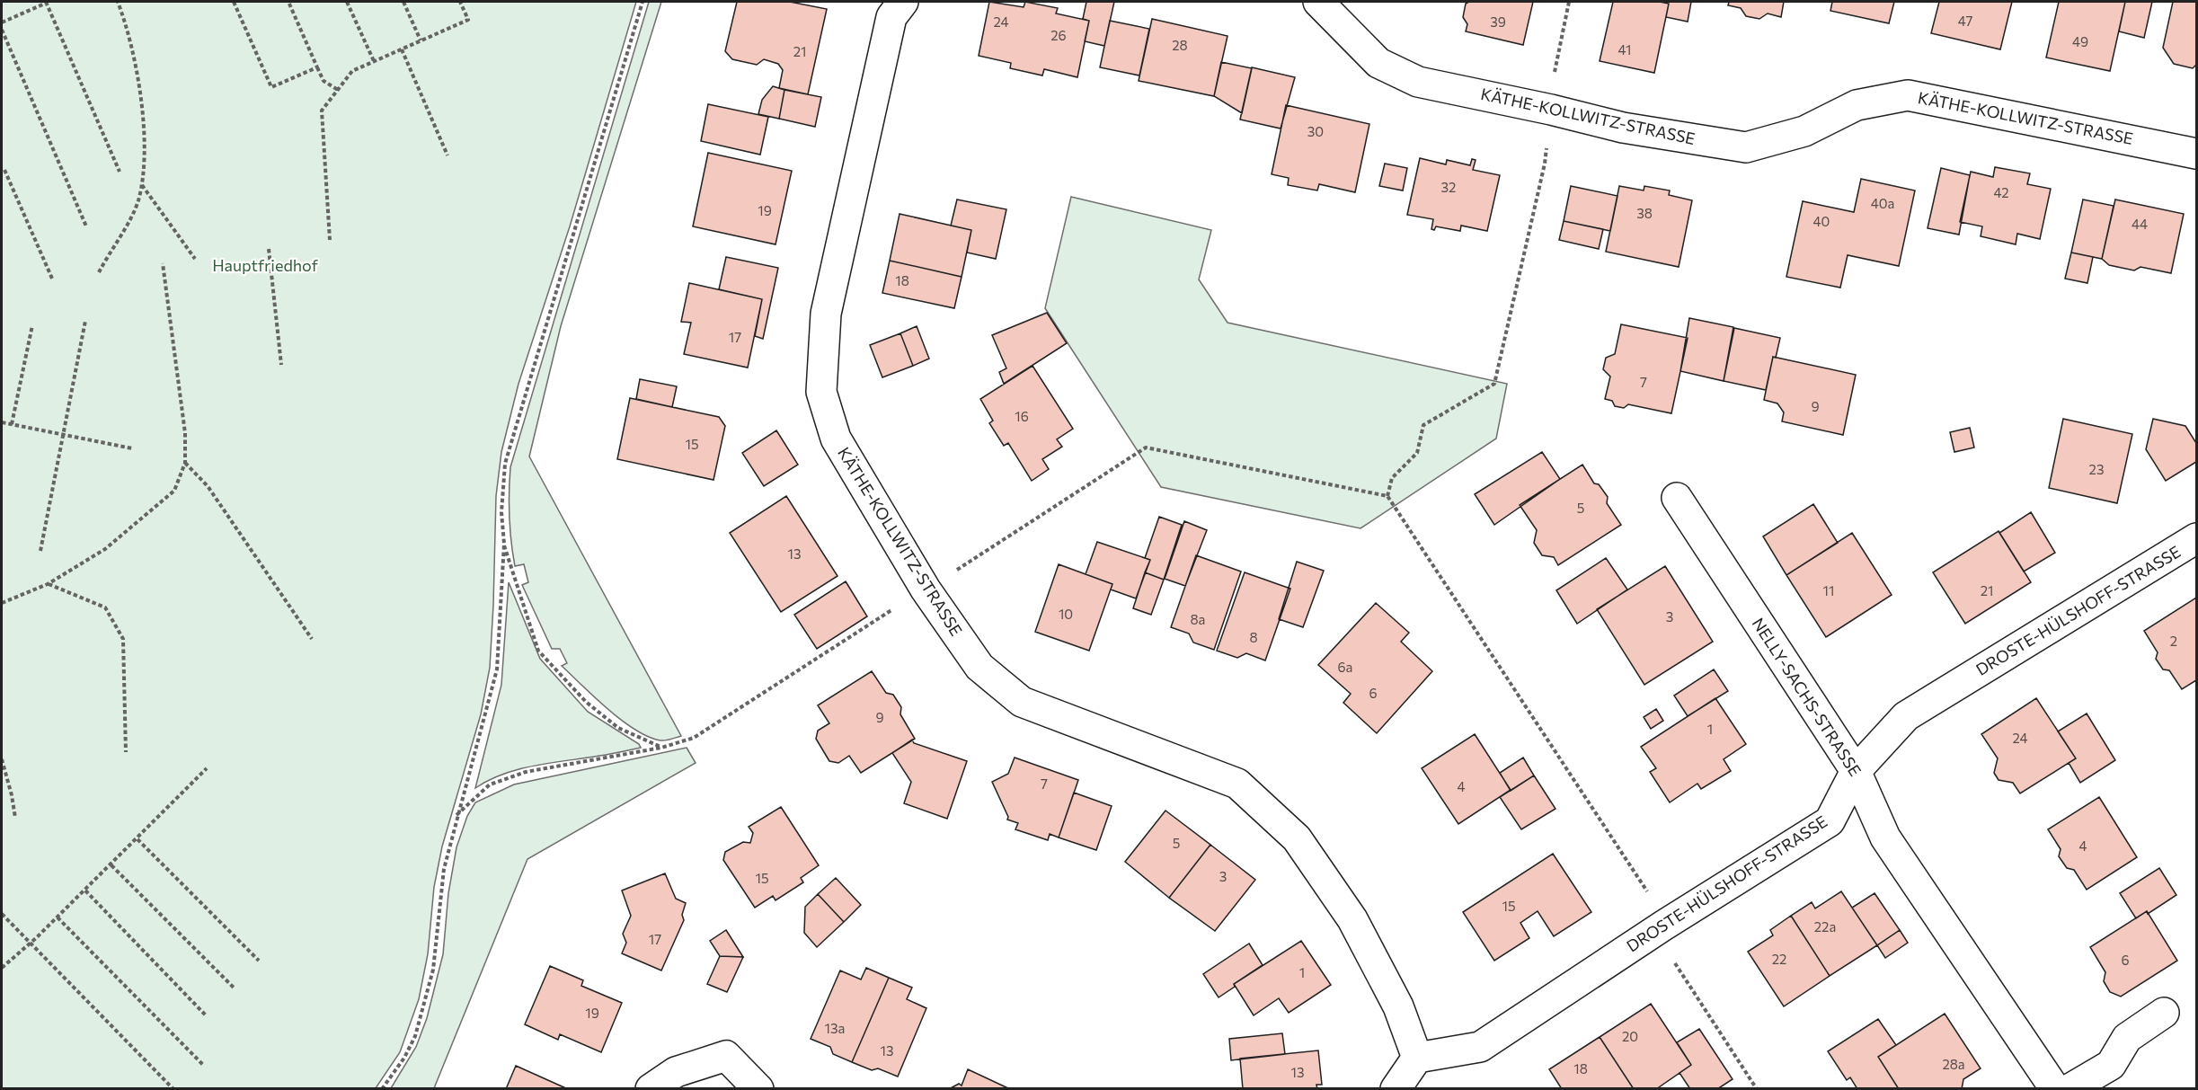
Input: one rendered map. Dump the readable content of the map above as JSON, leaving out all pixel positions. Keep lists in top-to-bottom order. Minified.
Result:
{"streets":{"street":["KÄTHE-KOLLWITZ-STRASSE","DROSTE-HÜLSHOFF-STRASSE","NELLY-SACHS-STRASSE"]},"crossings":[["KÄTHE-KOLLWITZ-STRASSE","DROSTE-HÜLSHOFF-STRASSE"],["DROSTE-HÜLSHOFF-STRASSE","NELLY-SACHS-STRASSE"]],"parks":["Hauptfriedhof"],"house_numbers":["47","24","39","26","49","28","41","21","30","32","42","40a","19","38","40","44","18","17","7","9","16","15","23","5","13","11","21","10","3","8a","8","2","6a","6","9","1","24","7","4","5","4","3","15","15","22a","17","22","6","1","19","13a","20","13","28a","18","13"]}
